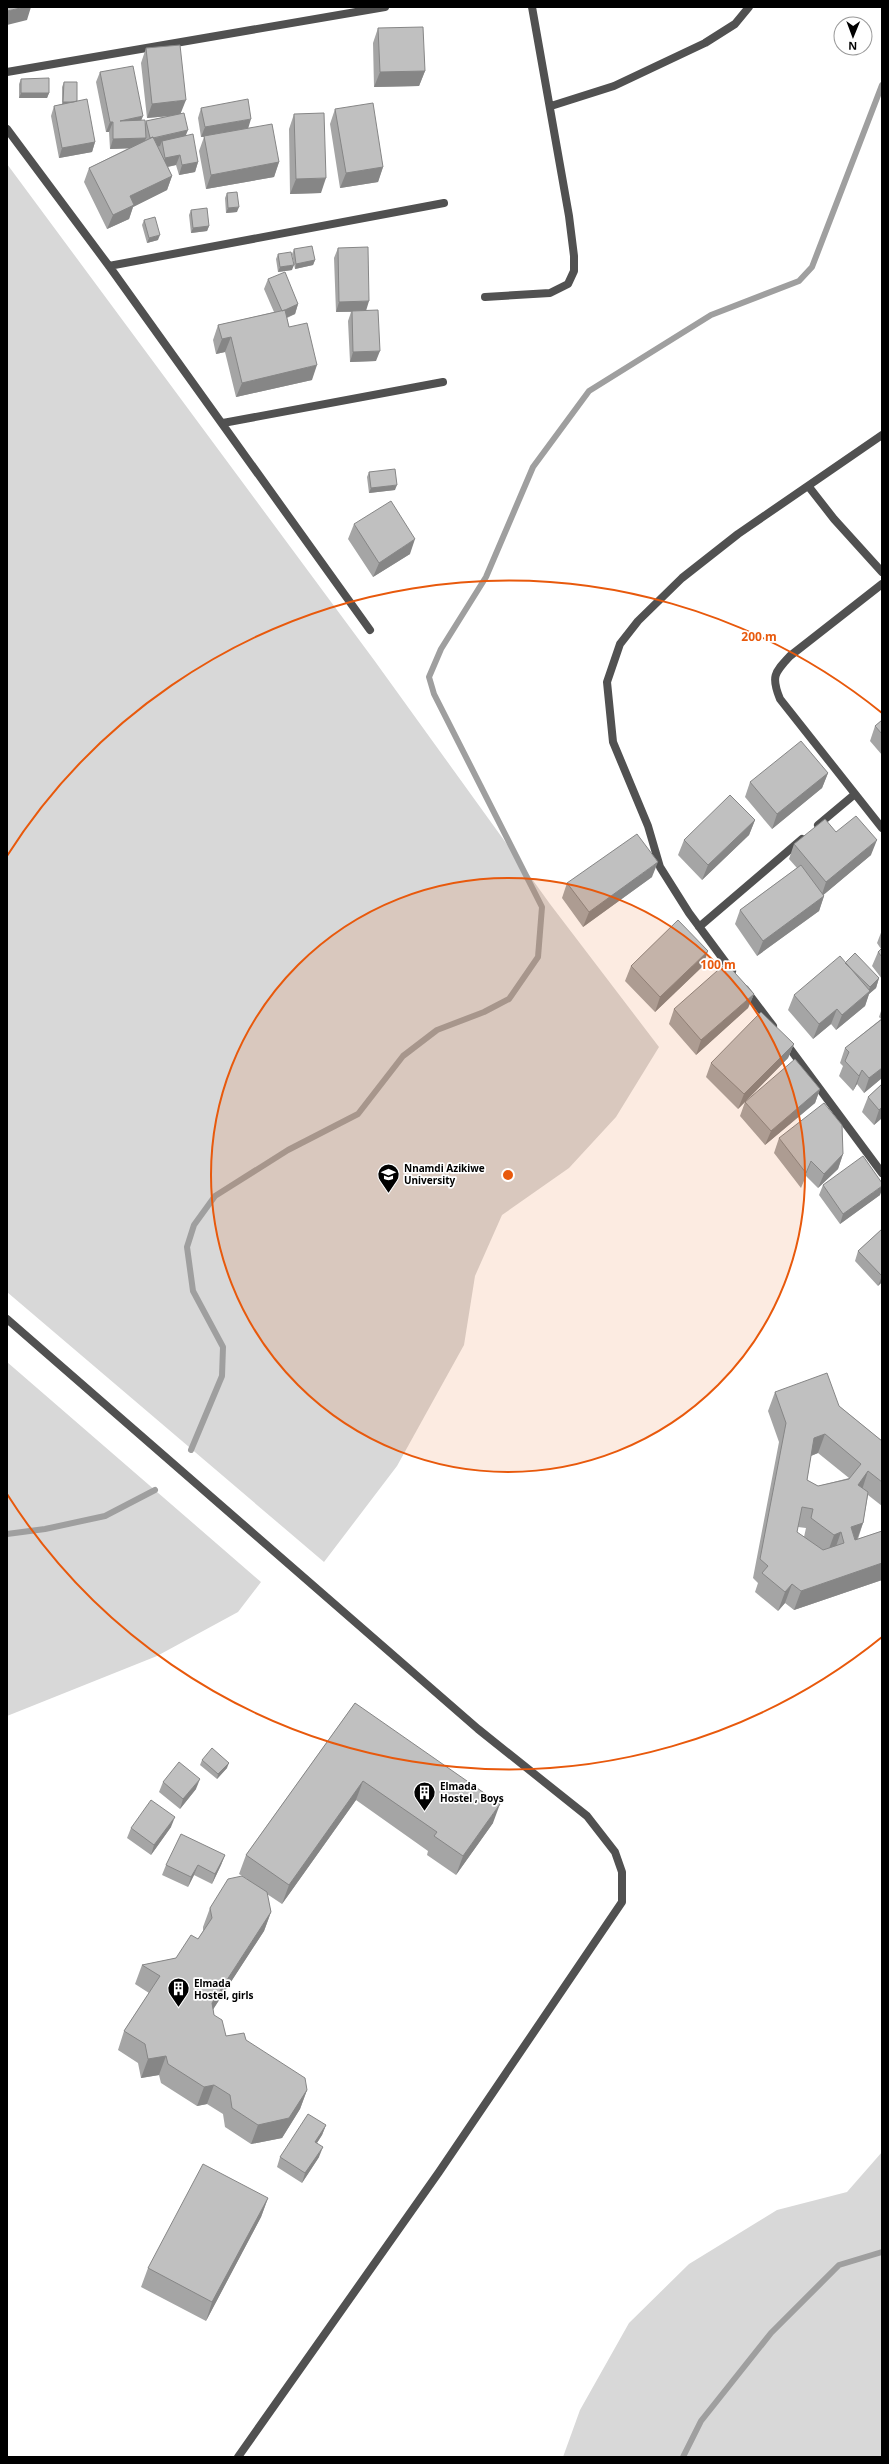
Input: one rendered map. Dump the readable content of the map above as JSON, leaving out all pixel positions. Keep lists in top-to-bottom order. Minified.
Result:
{"places":{"school or university":["Nnamdi Azikiwe University"],"building":["Elmada Hostel , Boys","Elmada Hostel, girls"]},"north":"bottom","rings":["200 m","100 m"]}
